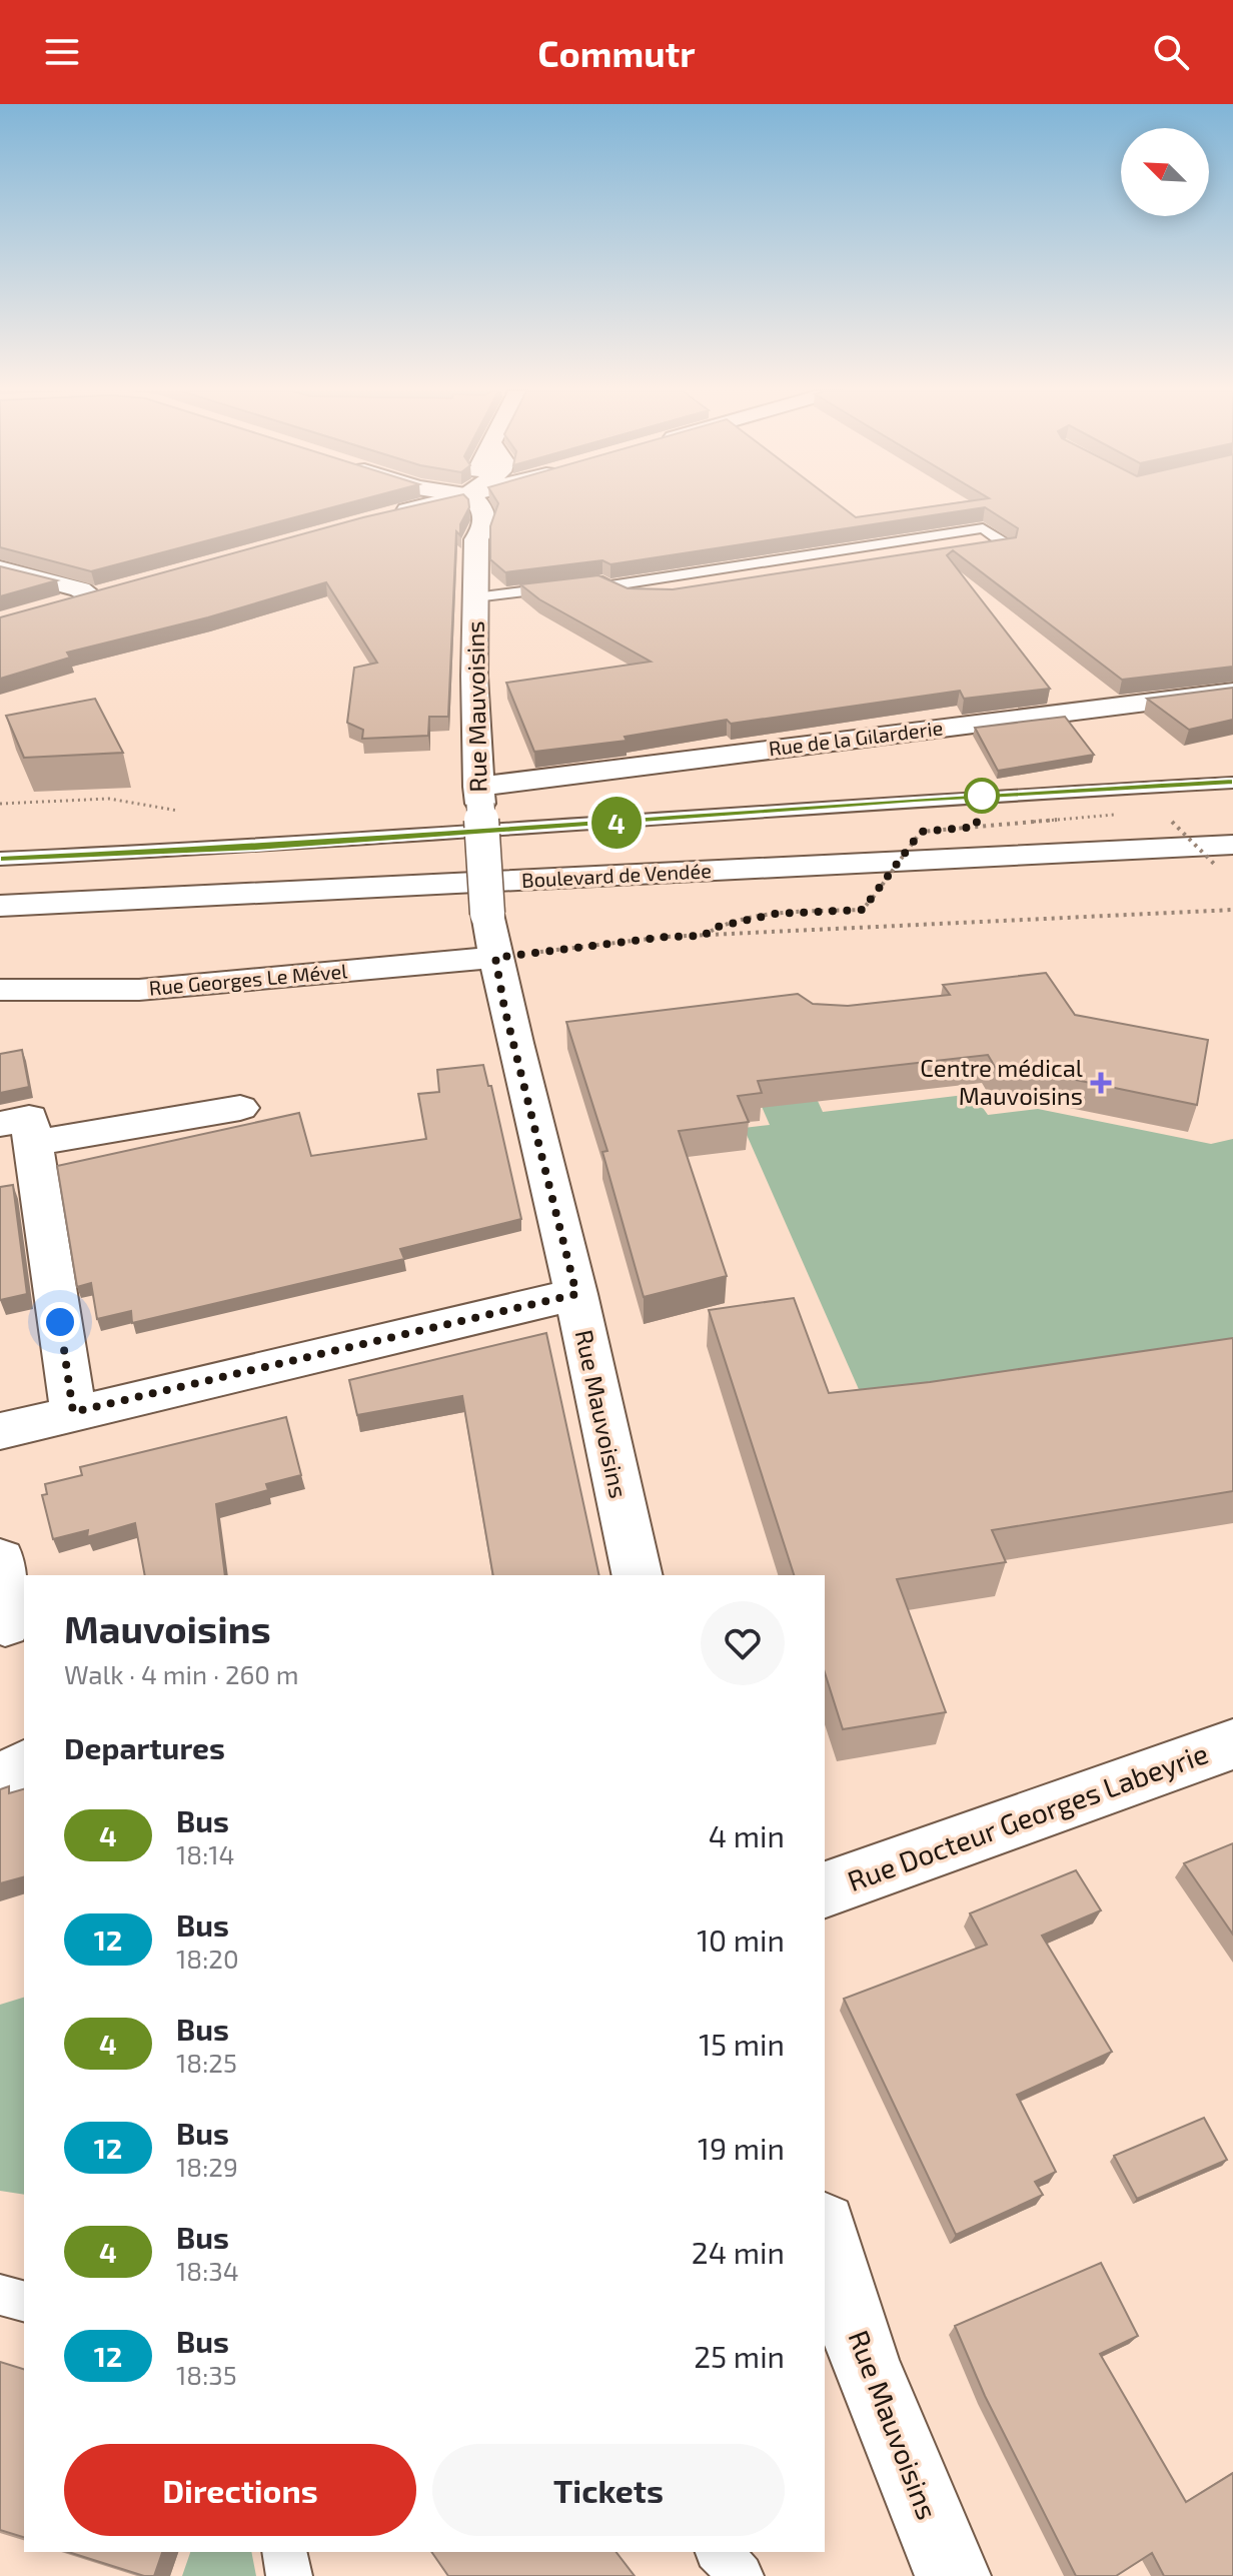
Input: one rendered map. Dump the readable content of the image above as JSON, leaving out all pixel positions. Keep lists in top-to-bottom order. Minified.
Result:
{"streets":{"street":["Rue Mauvoisins","Rue de la Gilarderie","Boulevard de Vendée","Rue Georges Le Mével","Rue Docteur Georges Labeyrie"]},"crossings":[["Rue Mauvoisins","Rue de la Gilarderie"],["Rue Mauvoisins","Rue Georges Le Mével"]],"places":{"health":["Centre médical Mauvoisins"]},"lines":["bus line 4"],"north":"top left","page":{"header":"Commutr","on_map":"4","heading":[["Mauvoisins","Walk · 4 min · 260 m"],"Departures"],"list":[{"mark":"4","name":"Bus","note":"18:14","value":"4 min"},{"mark":"12","name":"Bus","note":"18:20","value":"10 min"},{"mark":"4","name":"Bus","note":"18:25","value":"15 min"},{"mark":"12","name":"Bus","note":"18:29","value":"19 min"},{"mark":"4","name":"Bus","note":"18:34","value":"24 min"},{"mark":"12","name":"Bus","note":"18:35","value":"25 min"}],"buttons":["Directions","Tickets"]}}
